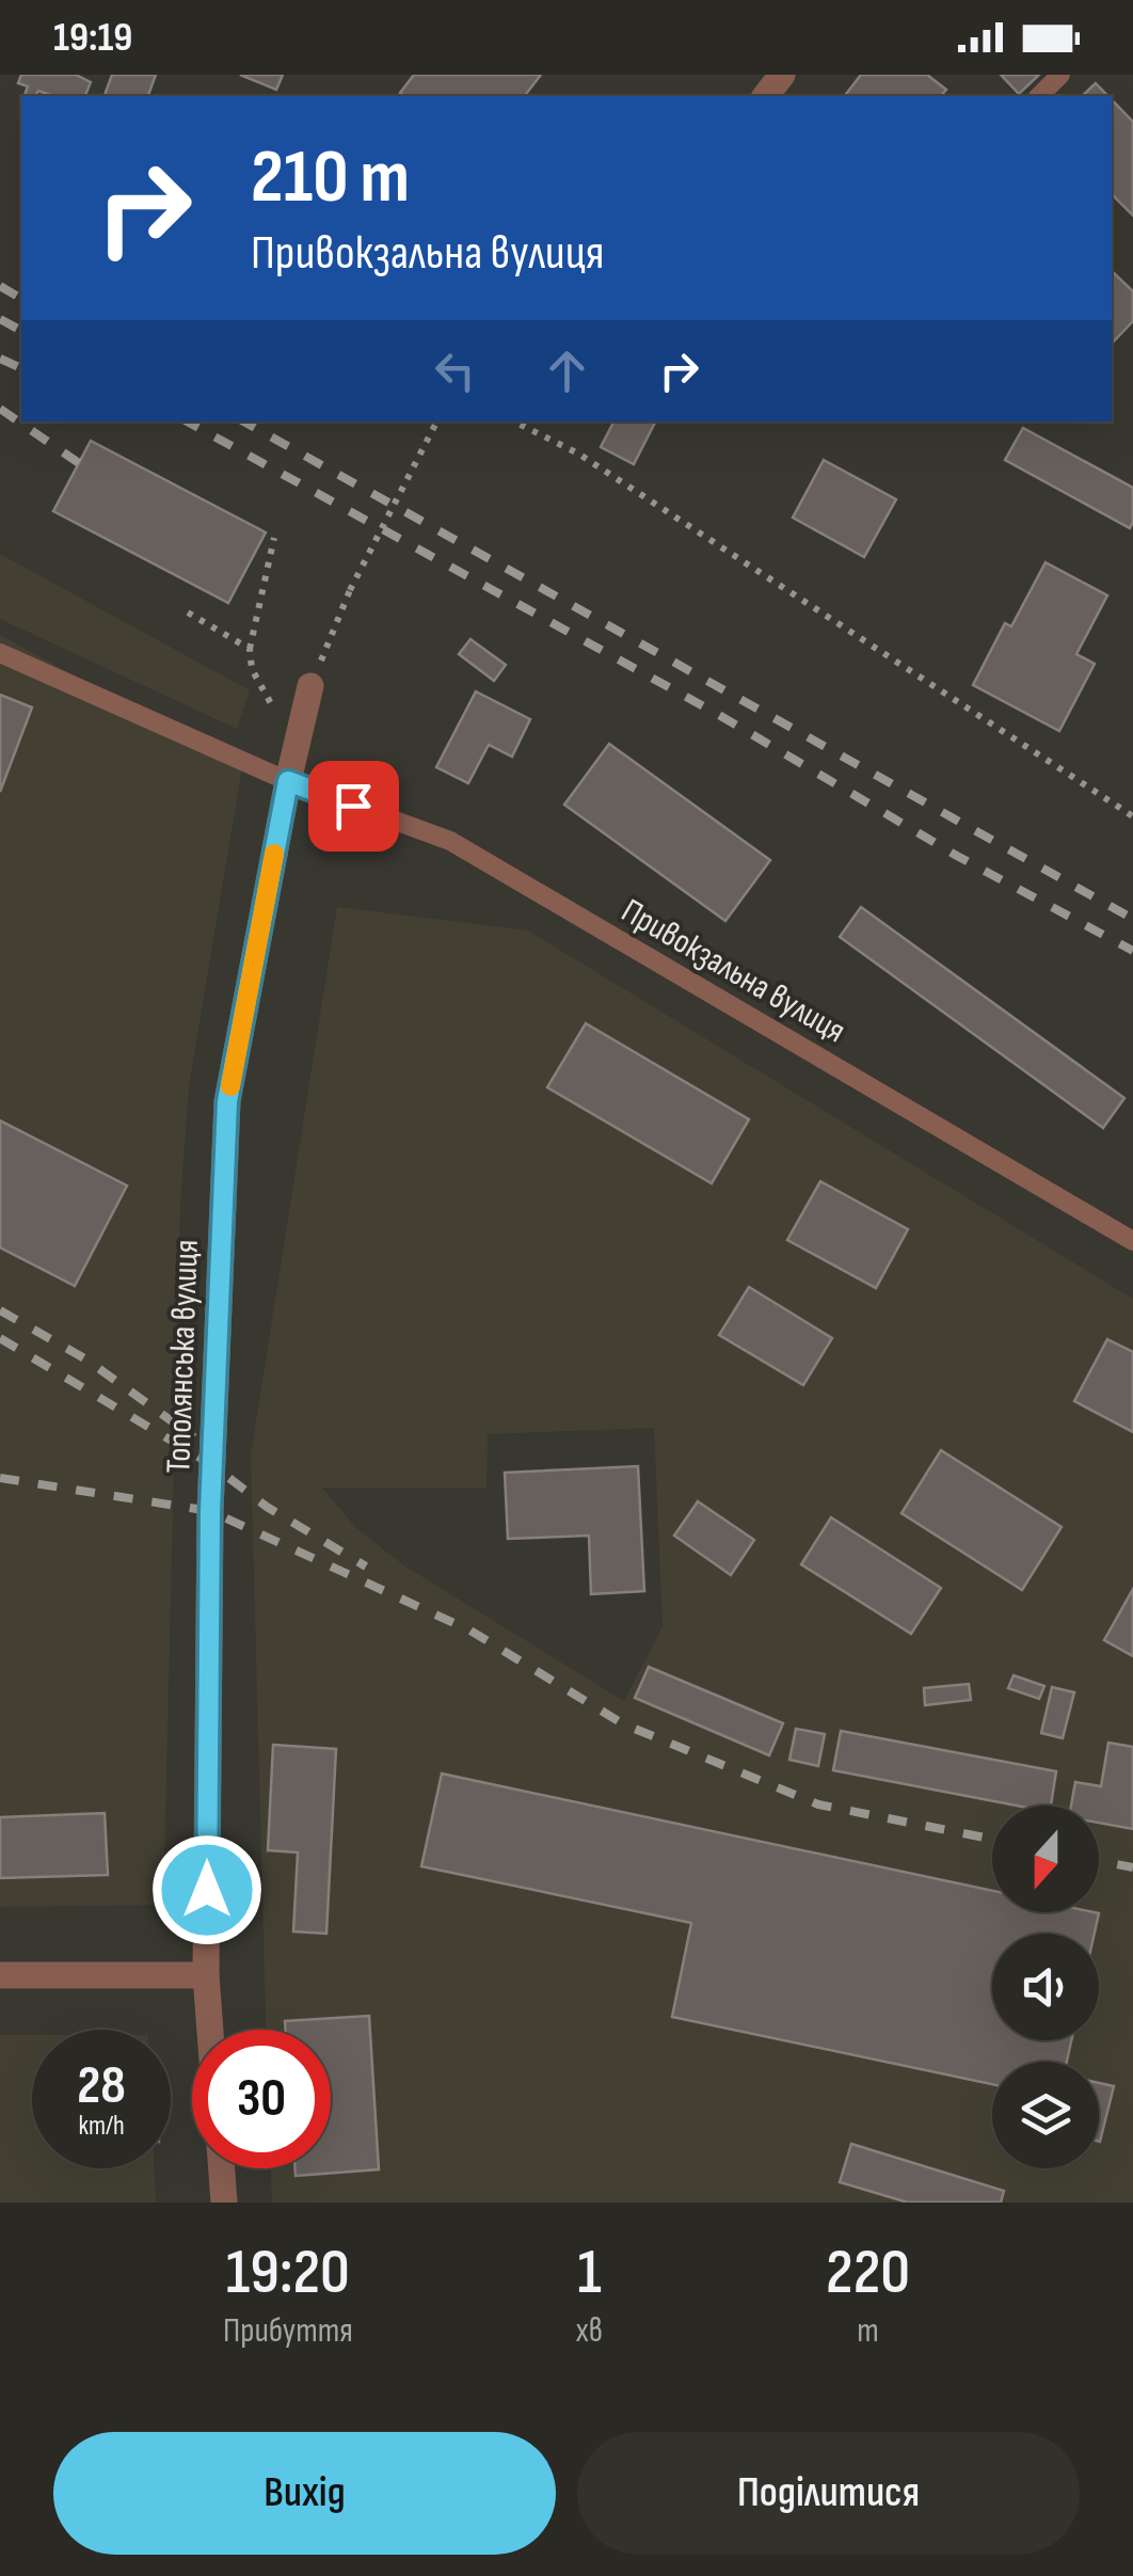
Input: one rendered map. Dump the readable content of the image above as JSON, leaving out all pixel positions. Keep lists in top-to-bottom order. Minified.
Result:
{"streets":{"street":["Тополянська вулиця"],"lane":["Привокзальна вулиця"]},"crossings":[["Привокзальна вулиця","Тополянська вулиця"]],"north":"bottom","page":{"status":"19:19","turn":["210 m","Привокзальна вулиця"],"speed":"28 km/h","limit":"30","eta":["19:20","Прибуття","1","хв","220","m"],"buttons":["Вихід","Поділитися"]}}
